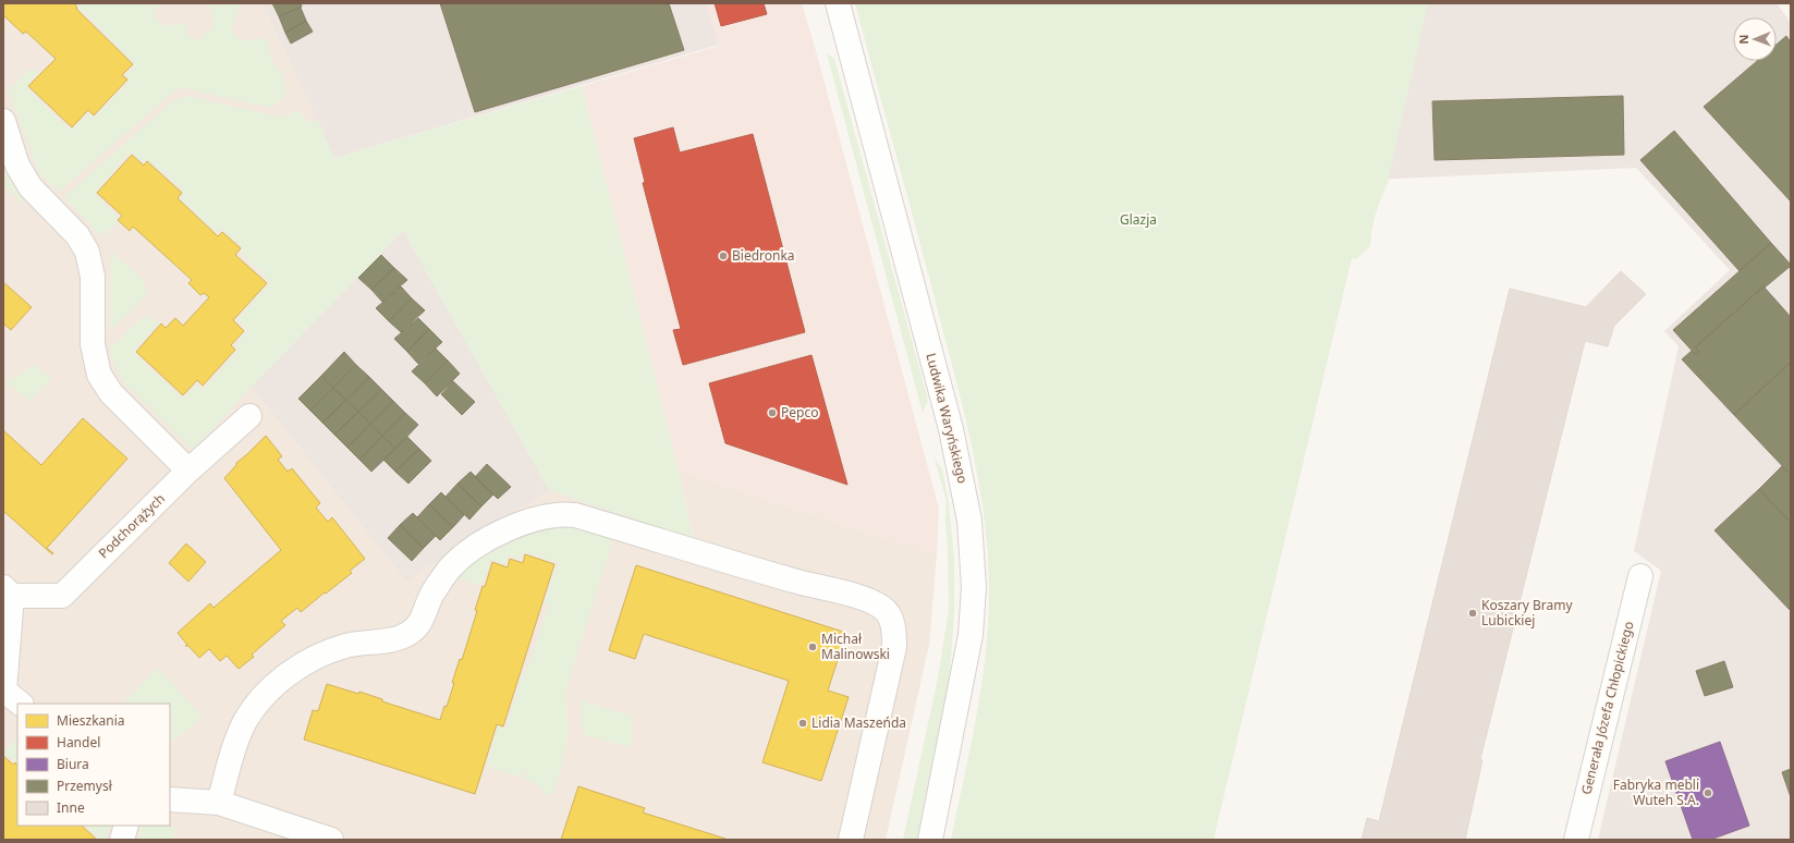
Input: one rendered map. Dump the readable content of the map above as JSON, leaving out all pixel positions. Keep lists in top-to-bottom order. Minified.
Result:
{"streets":{"street":["Ludwika Waryńskiego","Podchorążych","Generała Józefa Chłopickiego"]},"parks":["Glazja"],"places":["Biedronka","Pepco","Koszary Bramy Lubickiej","Michał Malinowski","Lidia Maszeńda","Fabryka mebli Wuteh S.A."],"legend":["Mieszkania","Handel","Biura","Przemysł","Inne"],"north":"left"}
